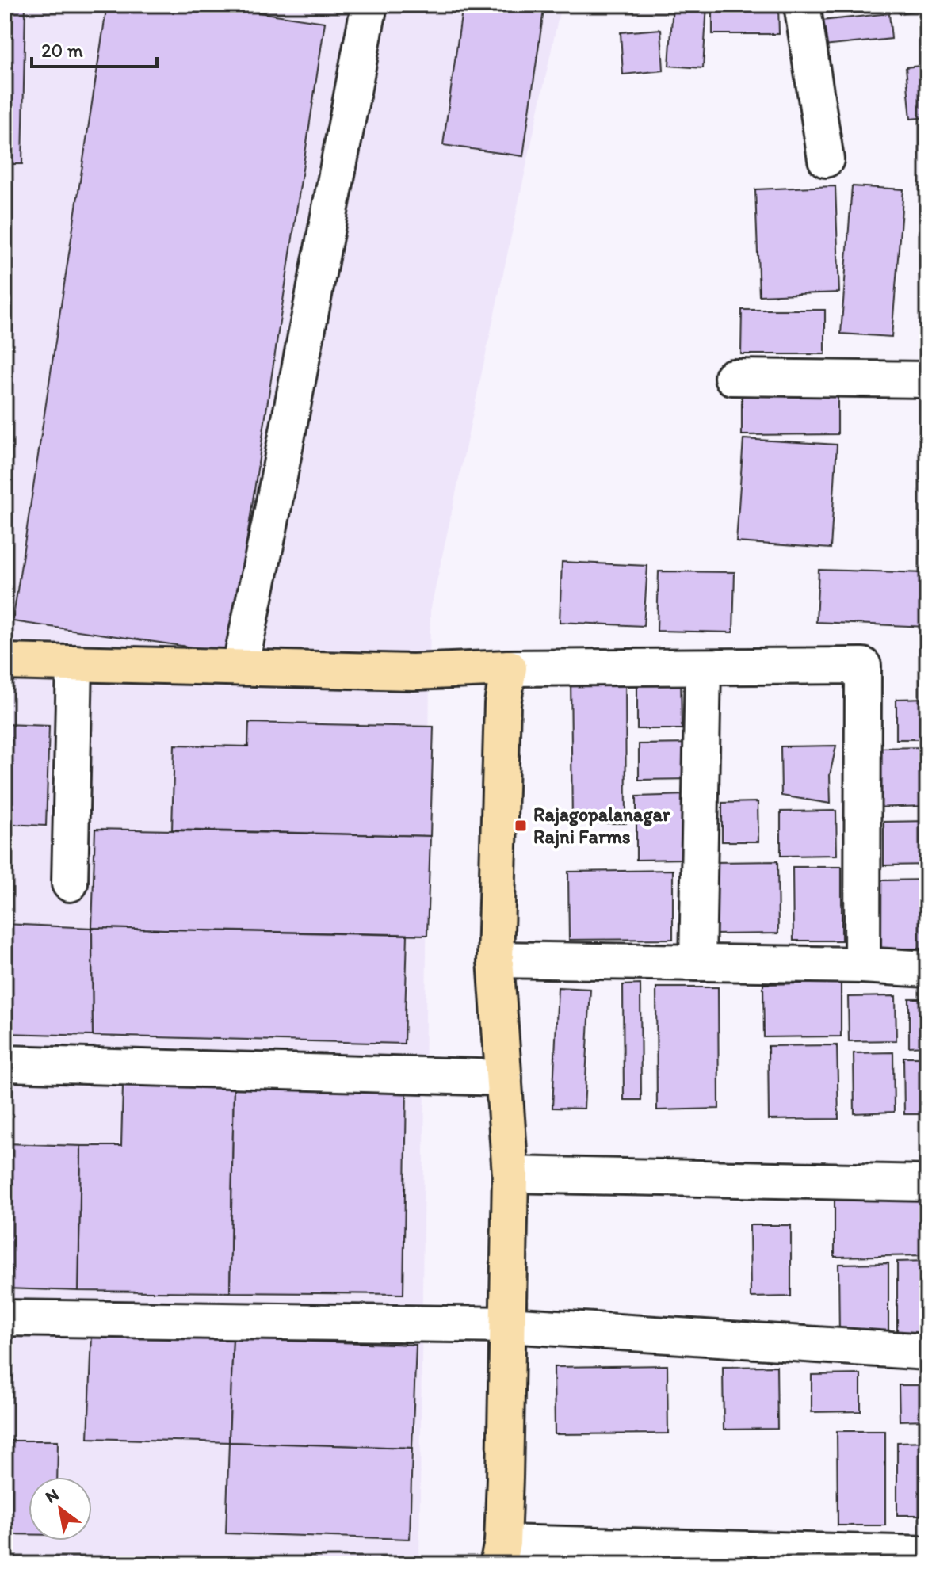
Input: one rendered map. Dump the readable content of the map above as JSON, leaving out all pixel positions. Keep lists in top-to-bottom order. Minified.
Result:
{"places":{"transit":["Rajagopalanagar Rajni Farms"]},"scale_bar":"20 m","north":"top left"}
